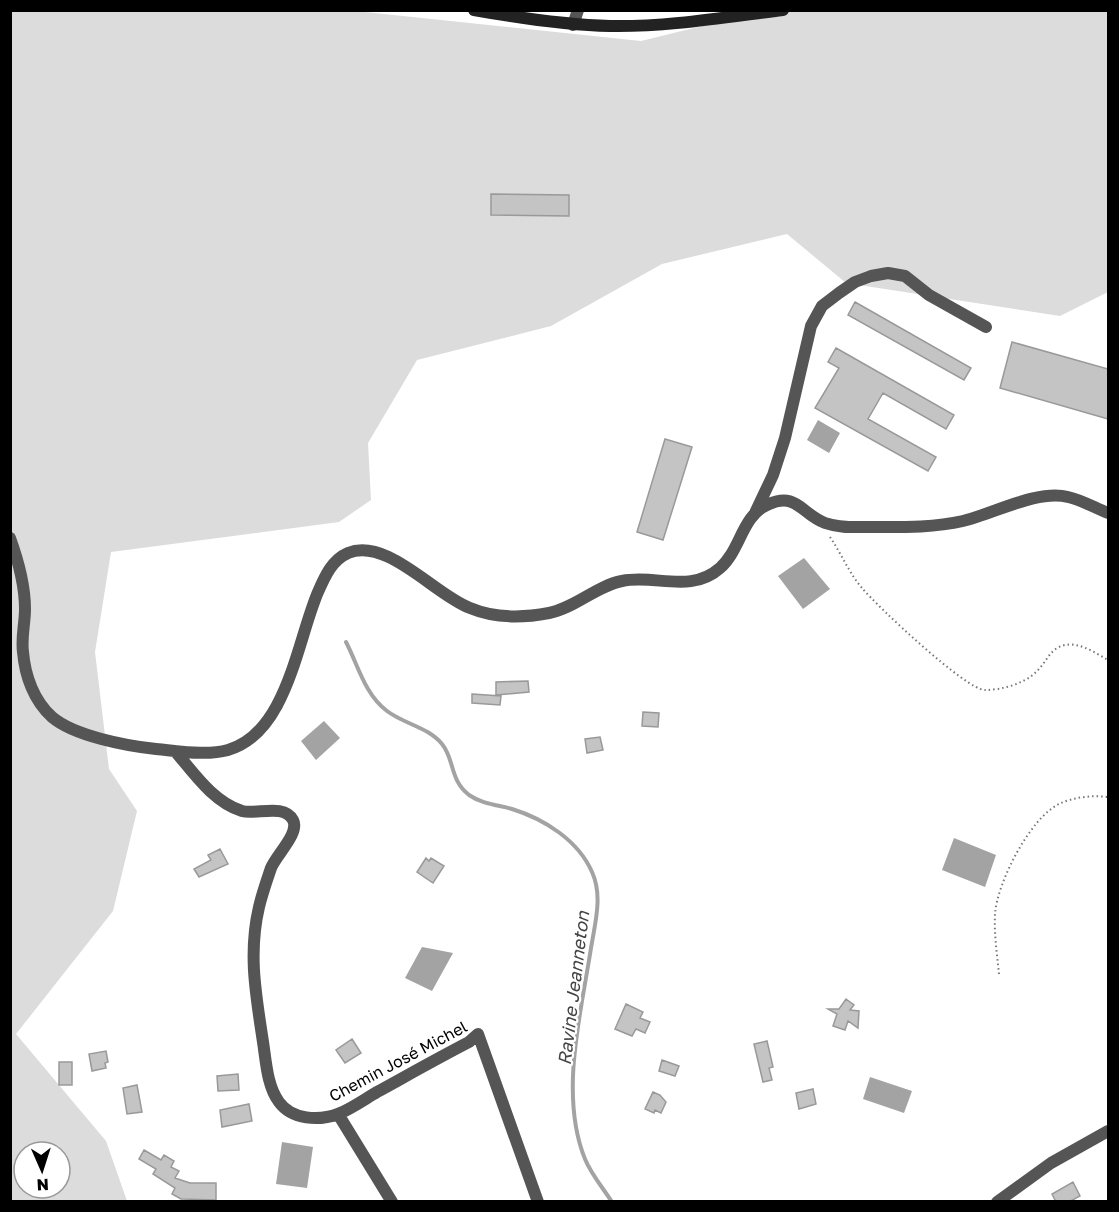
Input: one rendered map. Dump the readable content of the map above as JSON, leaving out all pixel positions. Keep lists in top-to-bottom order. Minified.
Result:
{"streets":{"street":["Chemin José Michel"]},"water":["Ravine Jeanneton"],"north":"bottom"}
